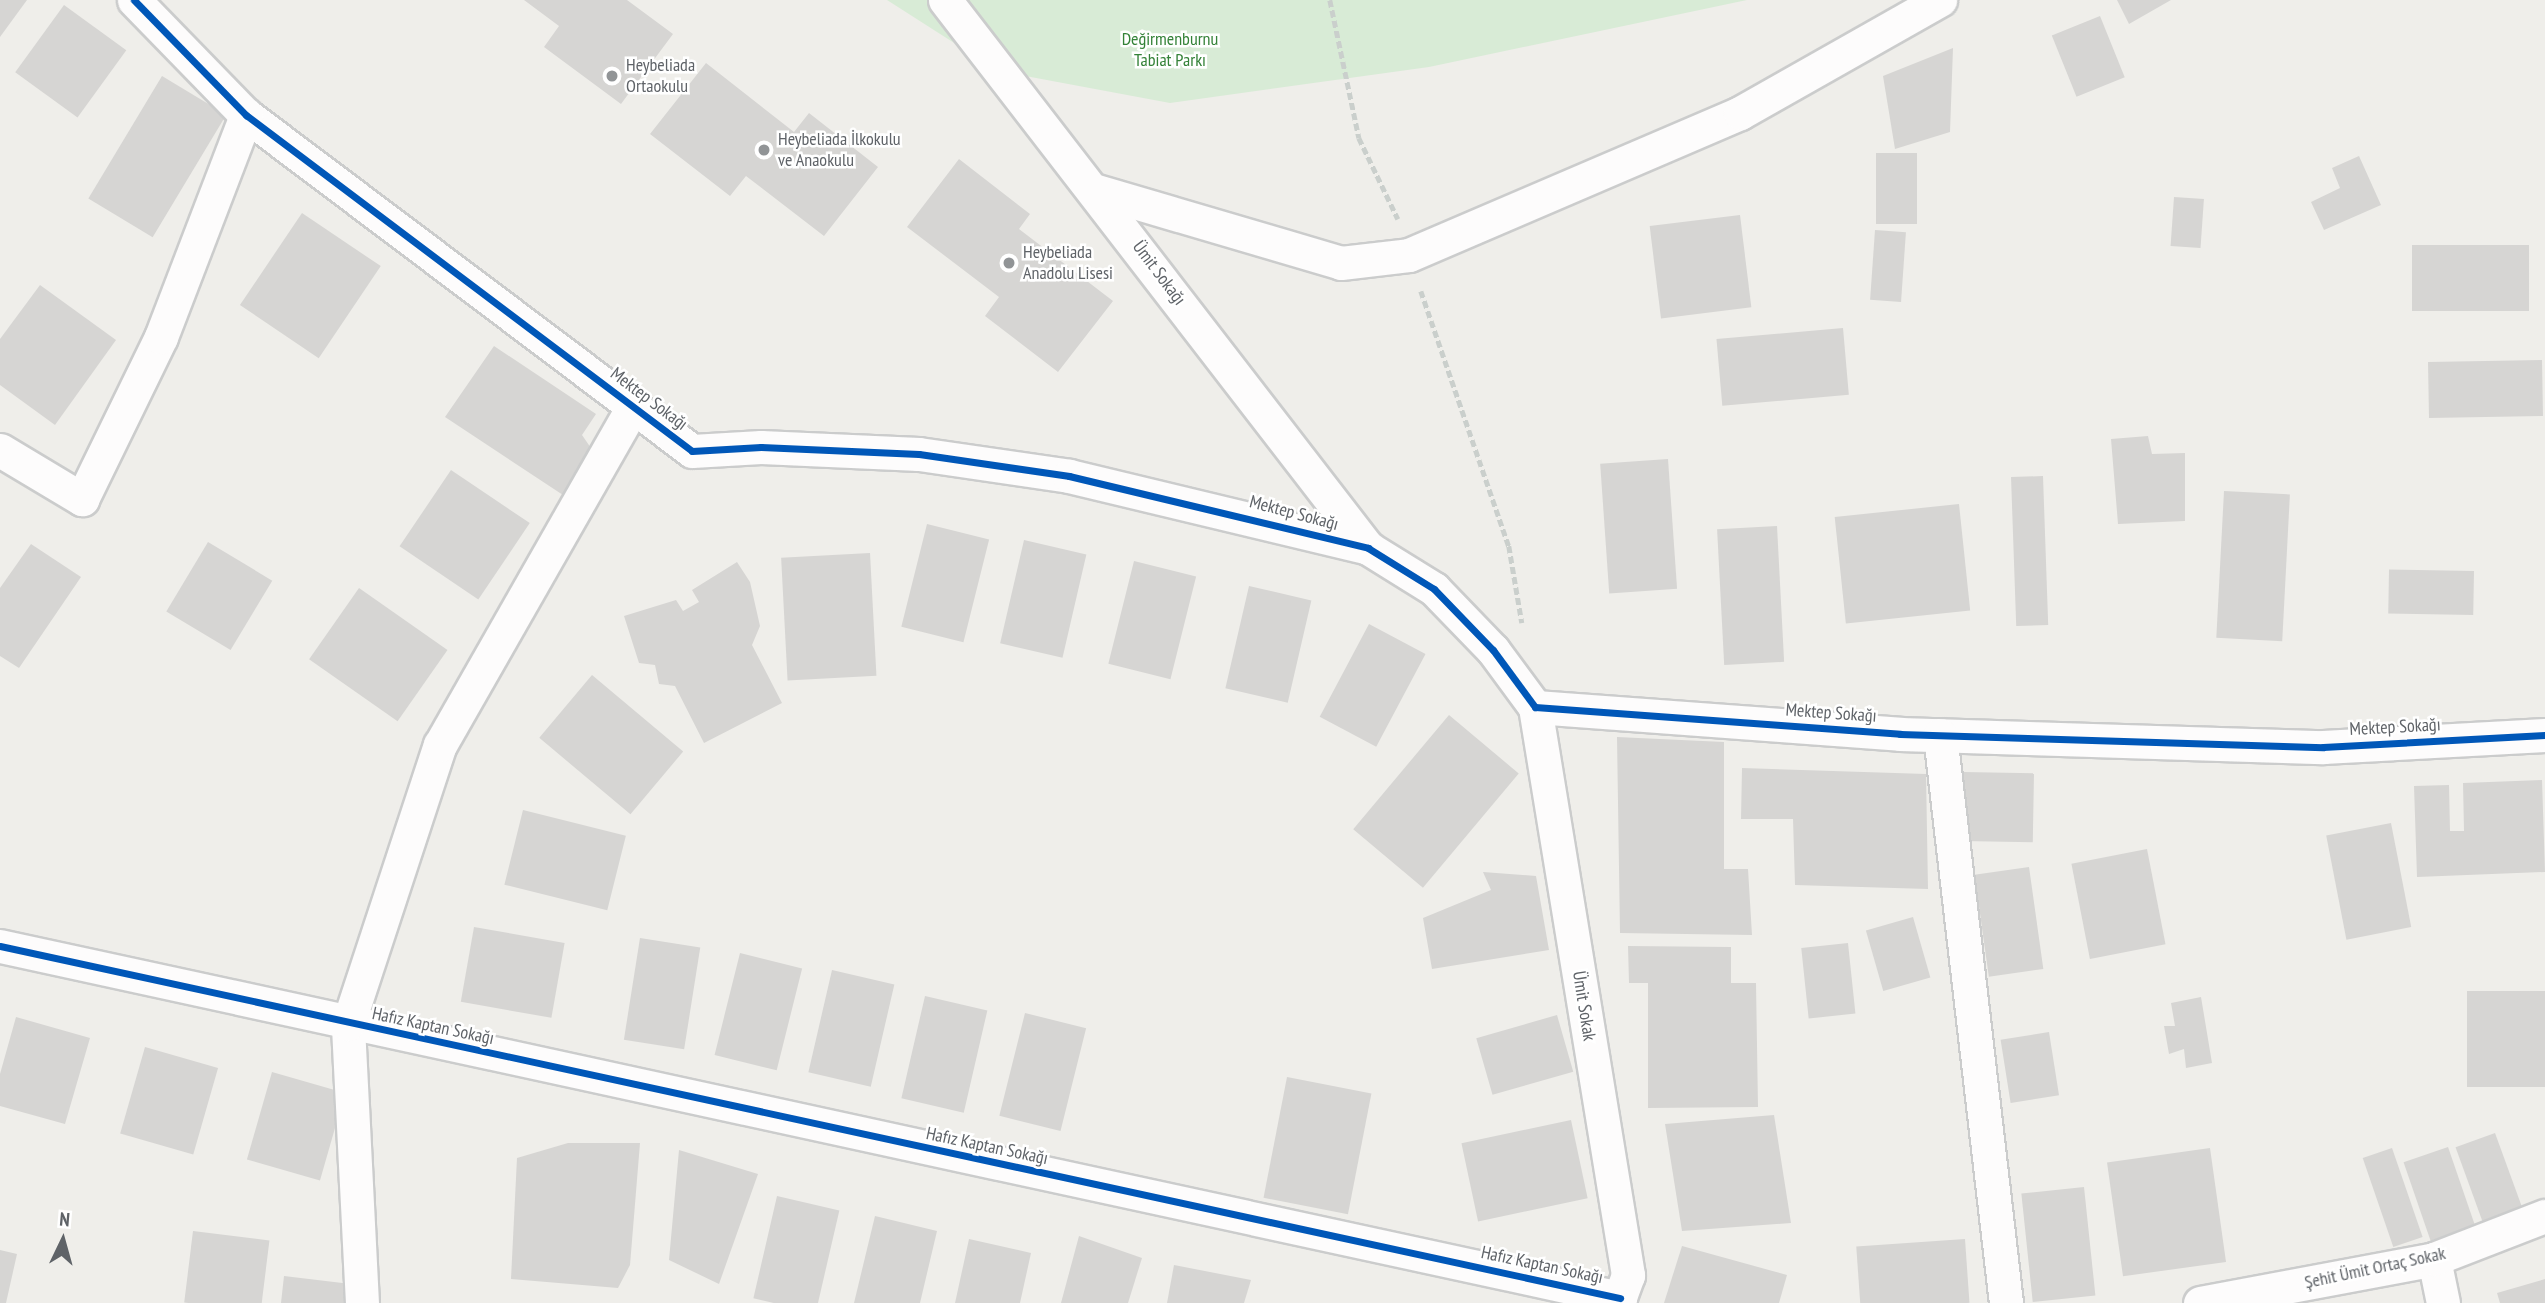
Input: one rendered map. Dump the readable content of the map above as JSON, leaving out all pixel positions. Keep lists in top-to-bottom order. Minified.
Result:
{"streets":{"street":["Ümit Sokağı","Mektep Sokağı","Ümit Sokak","Hafız Kaptan Sokağı","Şehit Ümit Ortaç Sokak"]},"crossings":[["Ümit Sokağı","Mektep Sokağı"],["Mektep Sokağı","Ümit Sokak"],["Ümit Sokak","Hafız Kaptan Sokağı"]],"parks":["Değirmenburnu Tabiat Parkı"],"places":["Heybeliada Ortaokulu","Heybeliada İlkokulu ve Anaokulu","Heybeliada Anadolu Lisesi"],"north":"top"}
